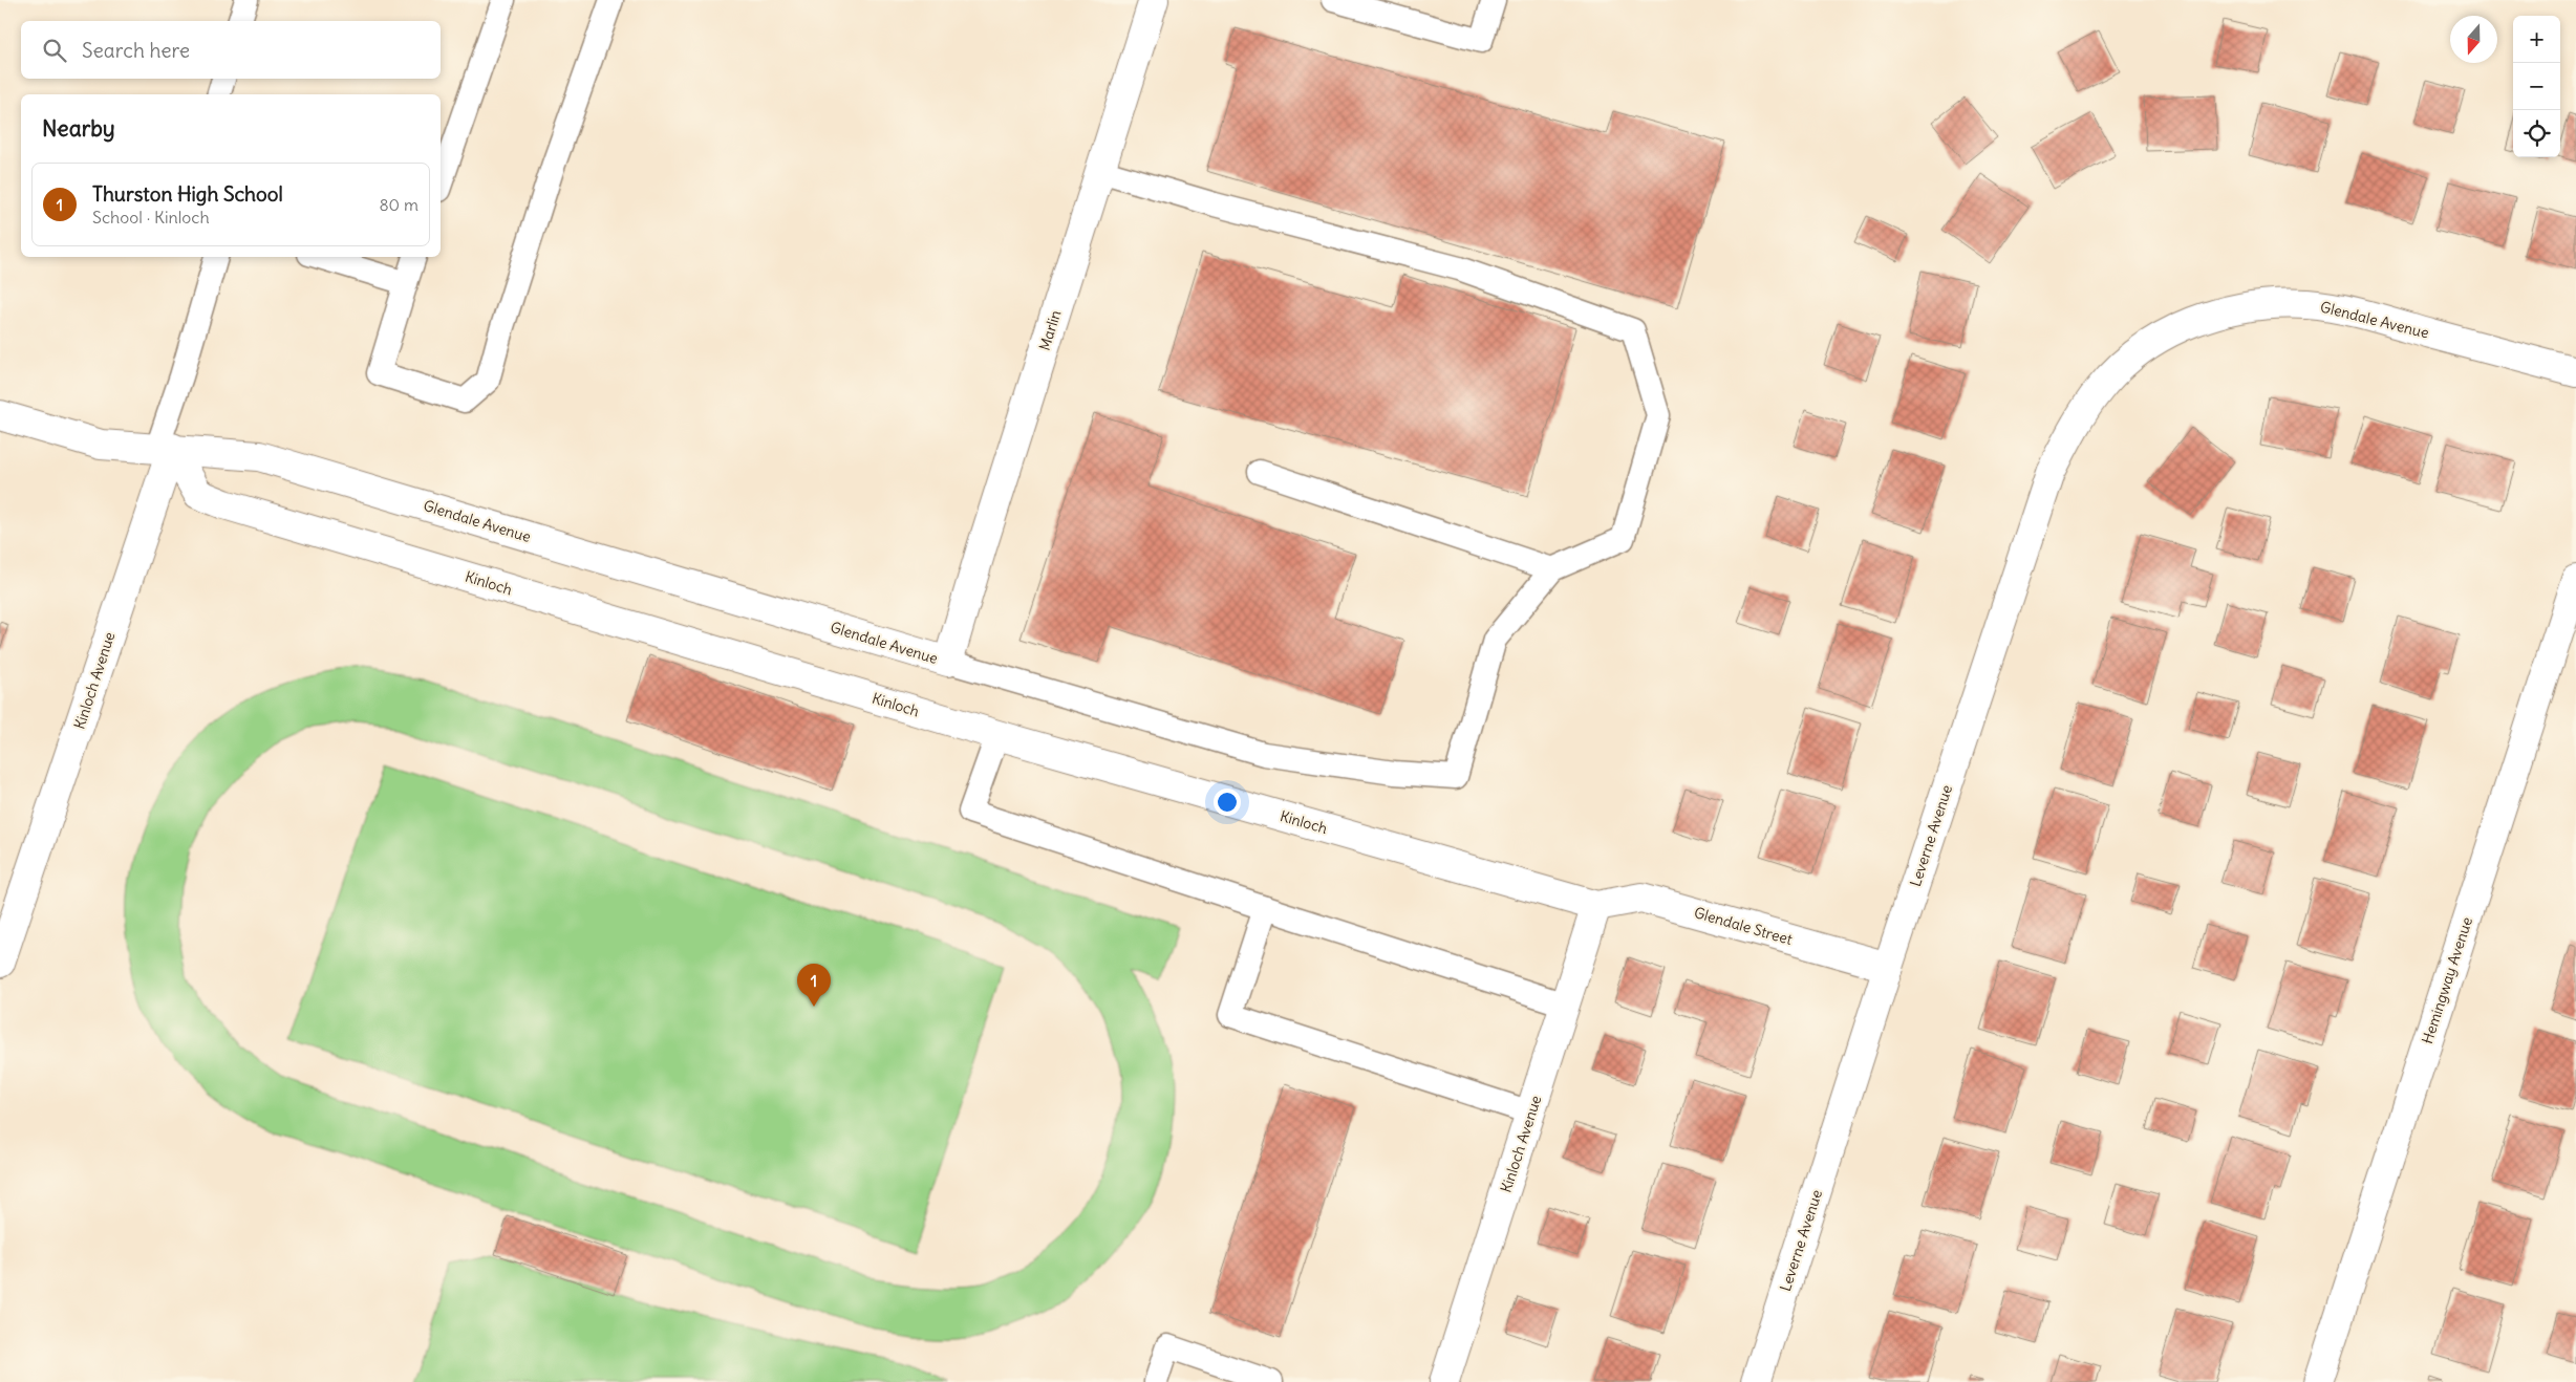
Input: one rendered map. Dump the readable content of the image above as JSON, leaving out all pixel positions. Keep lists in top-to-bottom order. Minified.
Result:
{"streets":{"street":["Glendale Avenue","Marlin","Kinloch","Kinloch Avenue","Leverne Avenue","Glendale Street","Hemingway Avenue"]},"crossings":[["Glendale Avenue","Marlin"],["Glendale Avenue","Kinloch"],["Glendale Avenue","Kinloch Avenue"],["Glendale Avenue","Leverne Avenue"],["Kinloch","Kinloch Avenue"],["Kinloch","Glendale Street"],["Kinloch Avenue","Glendale Street"],["Leverne Avenue","Glendale Street"]],"north":"bottom","page":{"map_buttons":["+","−"],"search":"Search here","heading":"Nearby","list":[{"mark":"1","name":"Thurston High School","note":"School · Kinloch","value":"80 m"}],"pins":"1"}}
